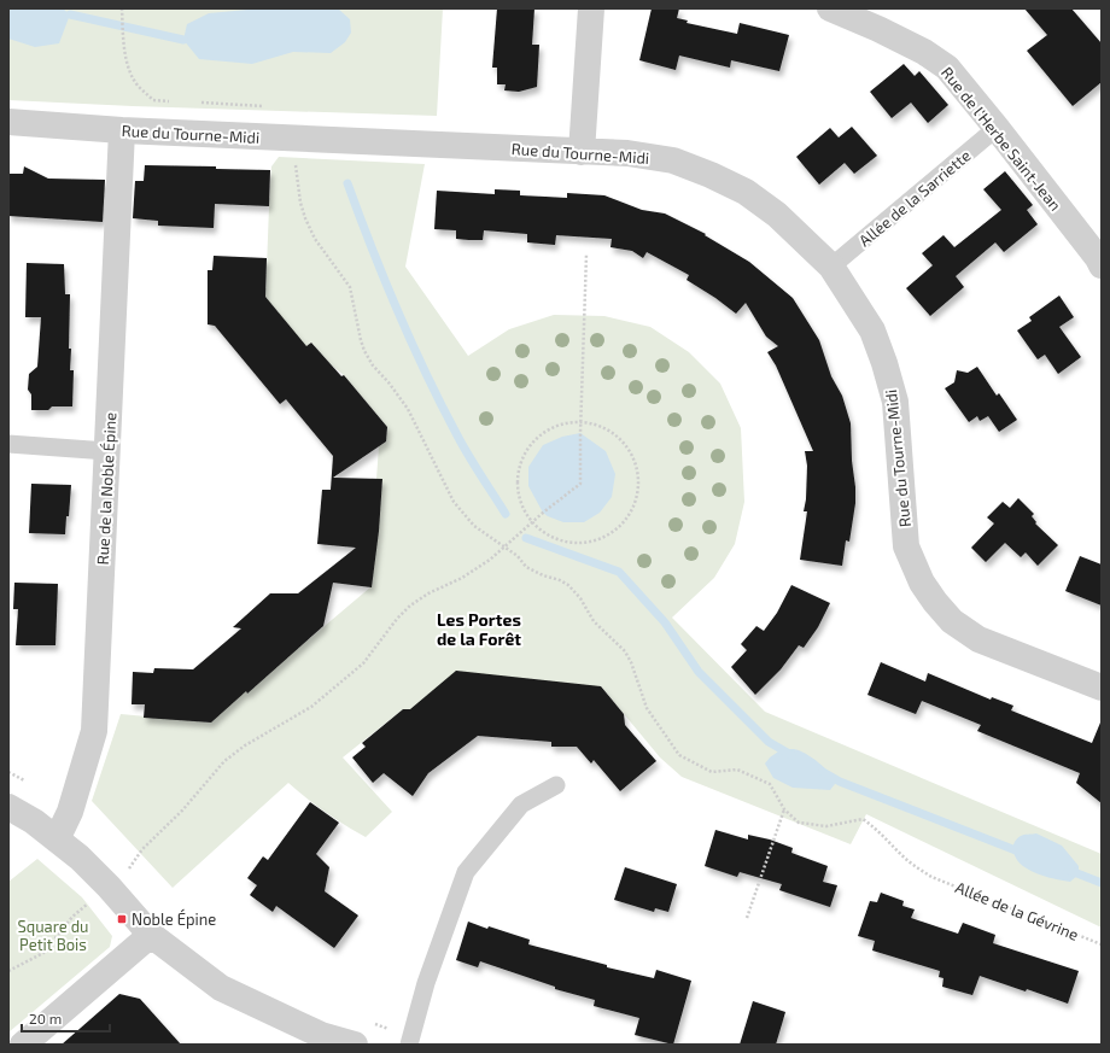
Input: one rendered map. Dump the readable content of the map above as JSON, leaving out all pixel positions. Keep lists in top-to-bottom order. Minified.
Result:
{"streets":{"street":["Rue du Tourne-Midi","Rue de l'Herbe Saint-Jean","Rue de la Noble Épine"],"lane":["Allée de la Sarriette"],"path":["Allée de la Gévrine"]},"crossings":[["Rue du Tourne-Midi","Allée de la Sarriette"],["Rue du Tourne-Midi","Rue de la Noble Épine"],["Rue de l'Herbe Saint-Jean","Allée de la Sarriette"]],"districts":["Les Portes de la Forêt"],"parks":["Square du Petit Bois"],"places":{"transit":["Noble Épine"]},"scale_bar":"20 m"}
